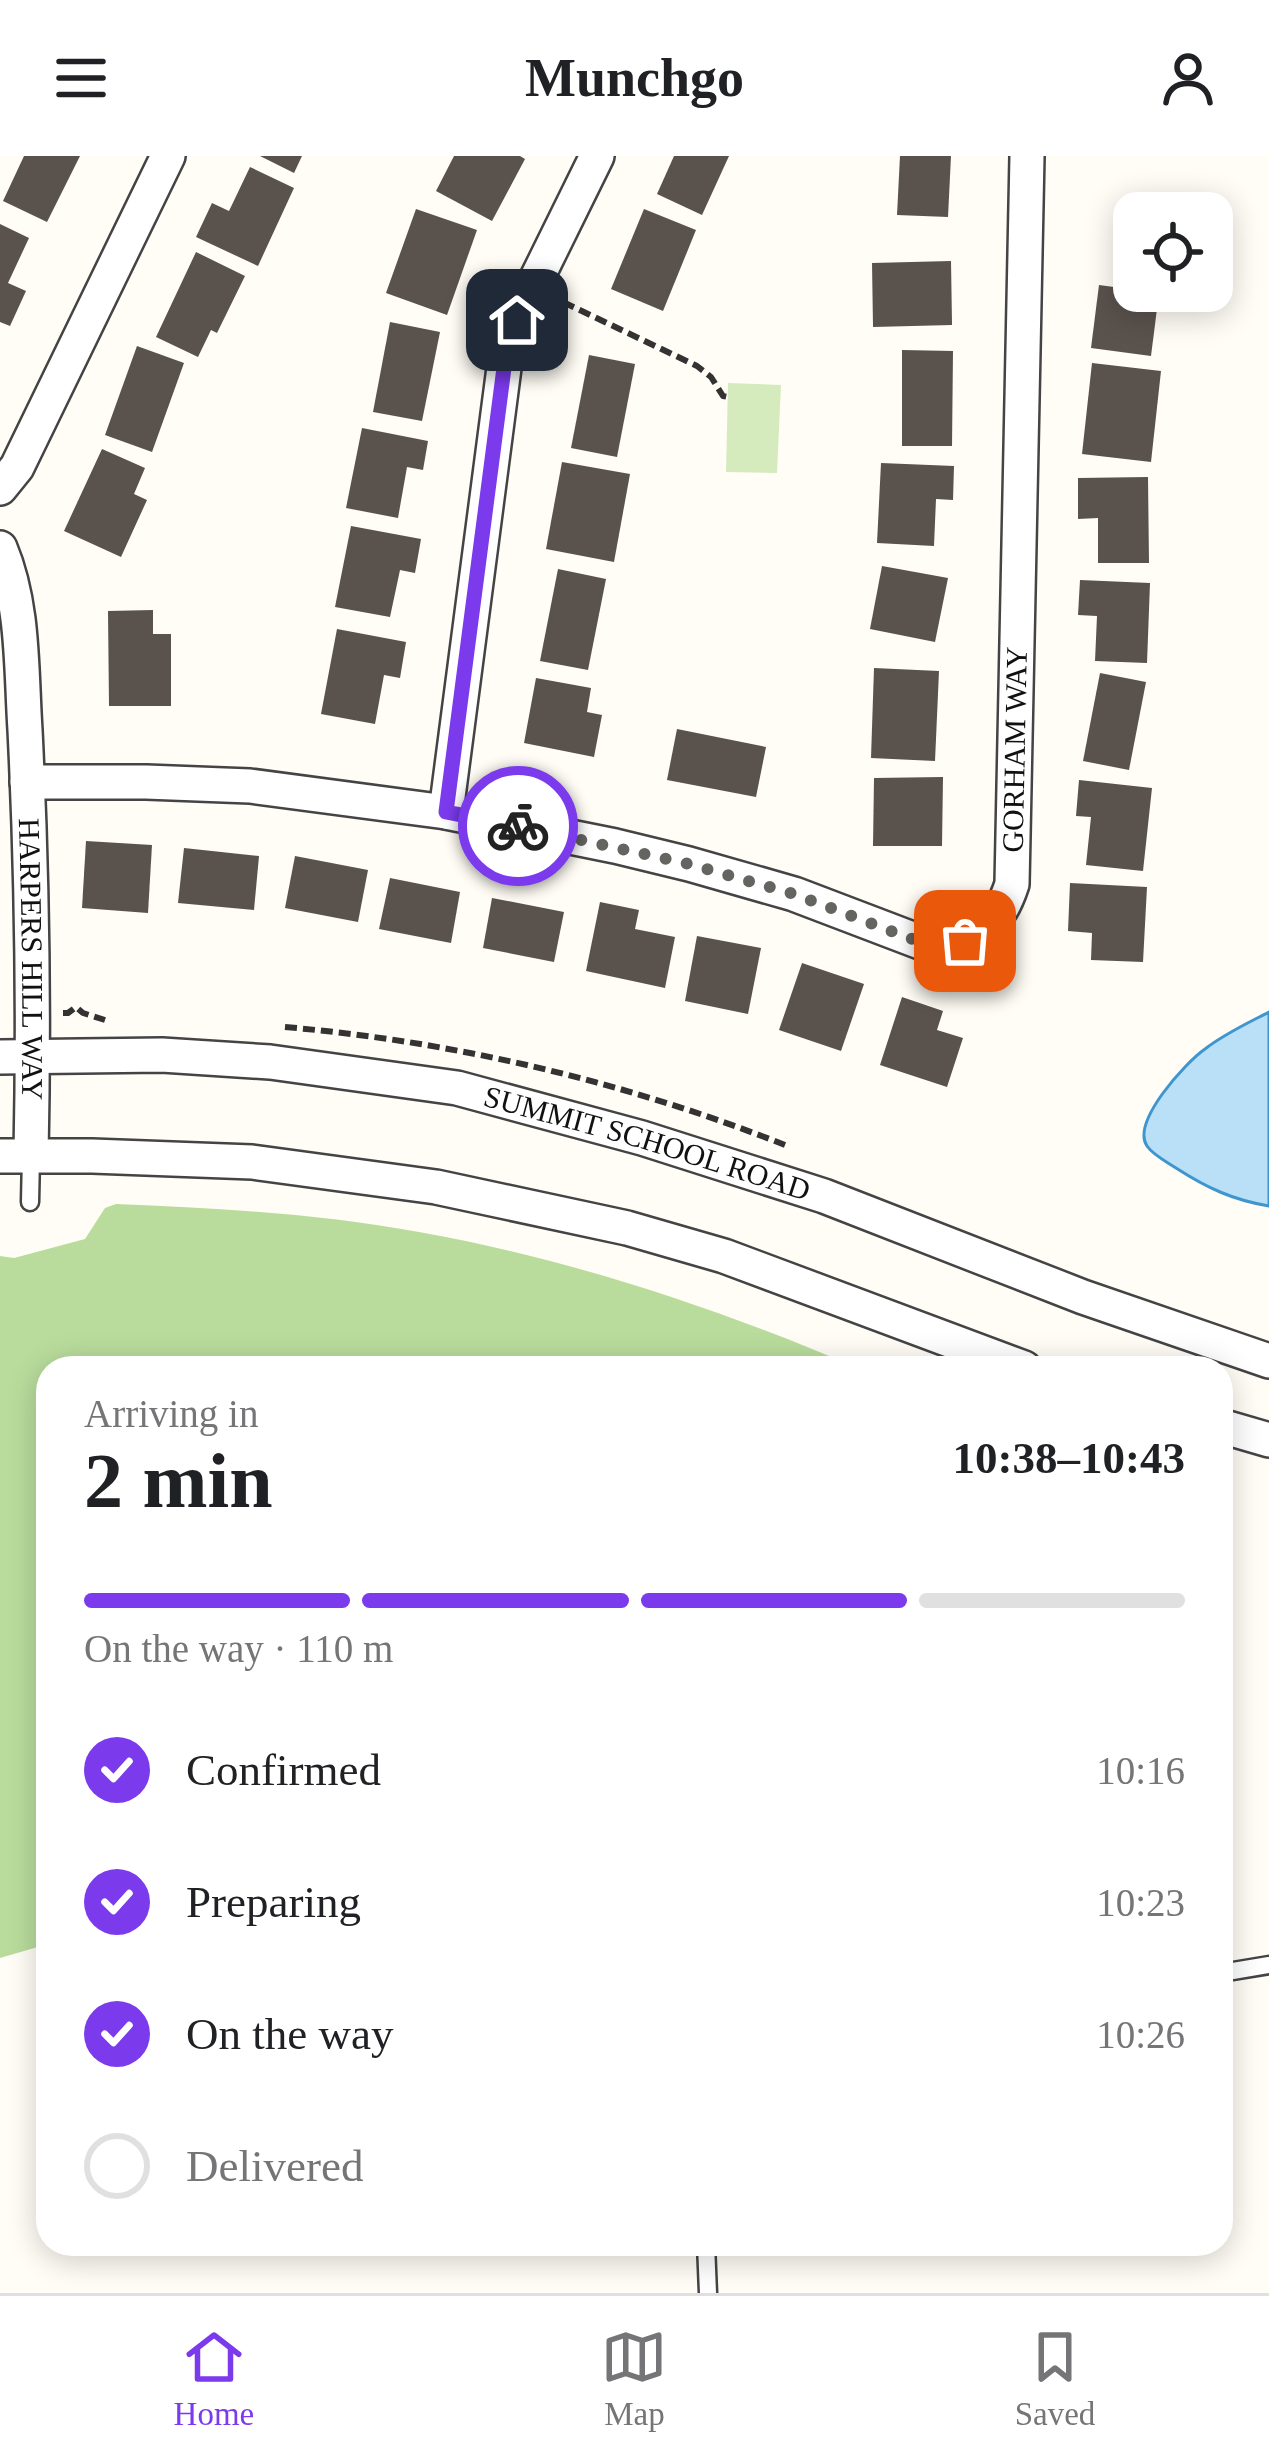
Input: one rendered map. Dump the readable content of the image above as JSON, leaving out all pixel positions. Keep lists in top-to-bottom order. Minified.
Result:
{"streets":{"street":["GORHAM WAY","HARPERS HILL WAY","SUMMIT SCHOOL ROAD"]},"crossings":[["GORHAM WAY","HARPERS HILL WAY"],["HARPERS HILL WAY","SUMMIT SCHOOL ROAD"]],"page":{"header":"Munchgo","heading":["2 min","Arriving in","10:38–10:43"],"bar":"On the way · 110 m","list":[["Confirmed","10:16"],["Preparing","10:23"],["On the way","10:26"],"Delivered"],"tabs":["Home","Map","Saved"]}}
